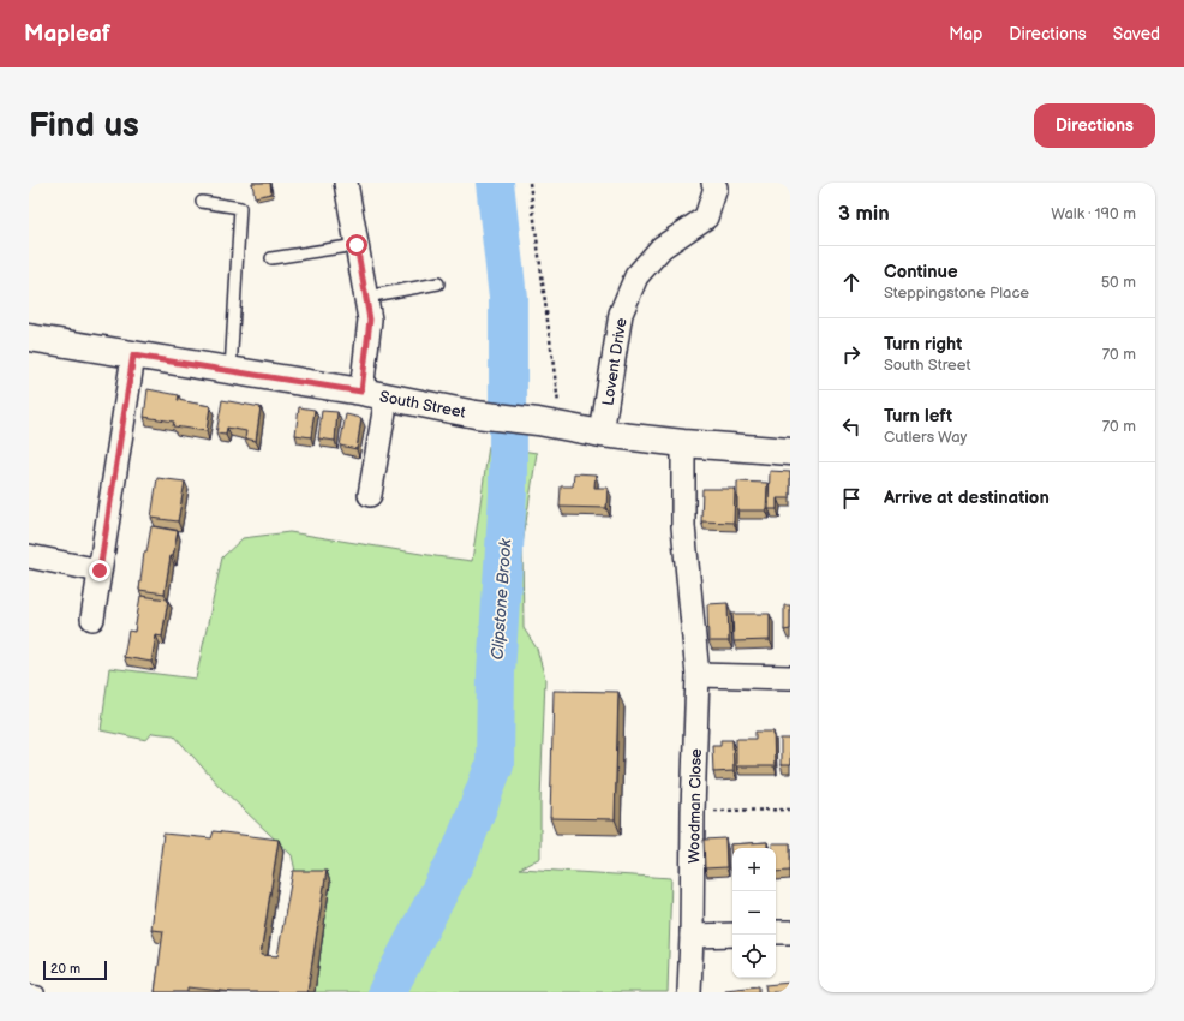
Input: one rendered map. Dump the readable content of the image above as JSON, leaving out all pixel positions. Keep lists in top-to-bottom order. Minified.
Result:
{"streets":{"street":["Lovent Drive","South Street","Woodman Close"]},"crossings":[["Lovent Drive","South Street"],["South Street","Woodman Close"]],"water":["Clipstone Brook"],"scale_bar":"20 m","page":{"header":"Mapleaf","nav":["Map","Directions","Saved"],"buttons":"Directions","title":"Find us","heading":["3 min","Walk · 190 m"],"list":[["Continue","Steppingstone Place","50 m"],["Turn right","South Street","70 m"],["Turn left","Cutlers Way","70 m"],"Arrive at destination"],"map_buttons":["+","−"],"scale":"20 m"}}
